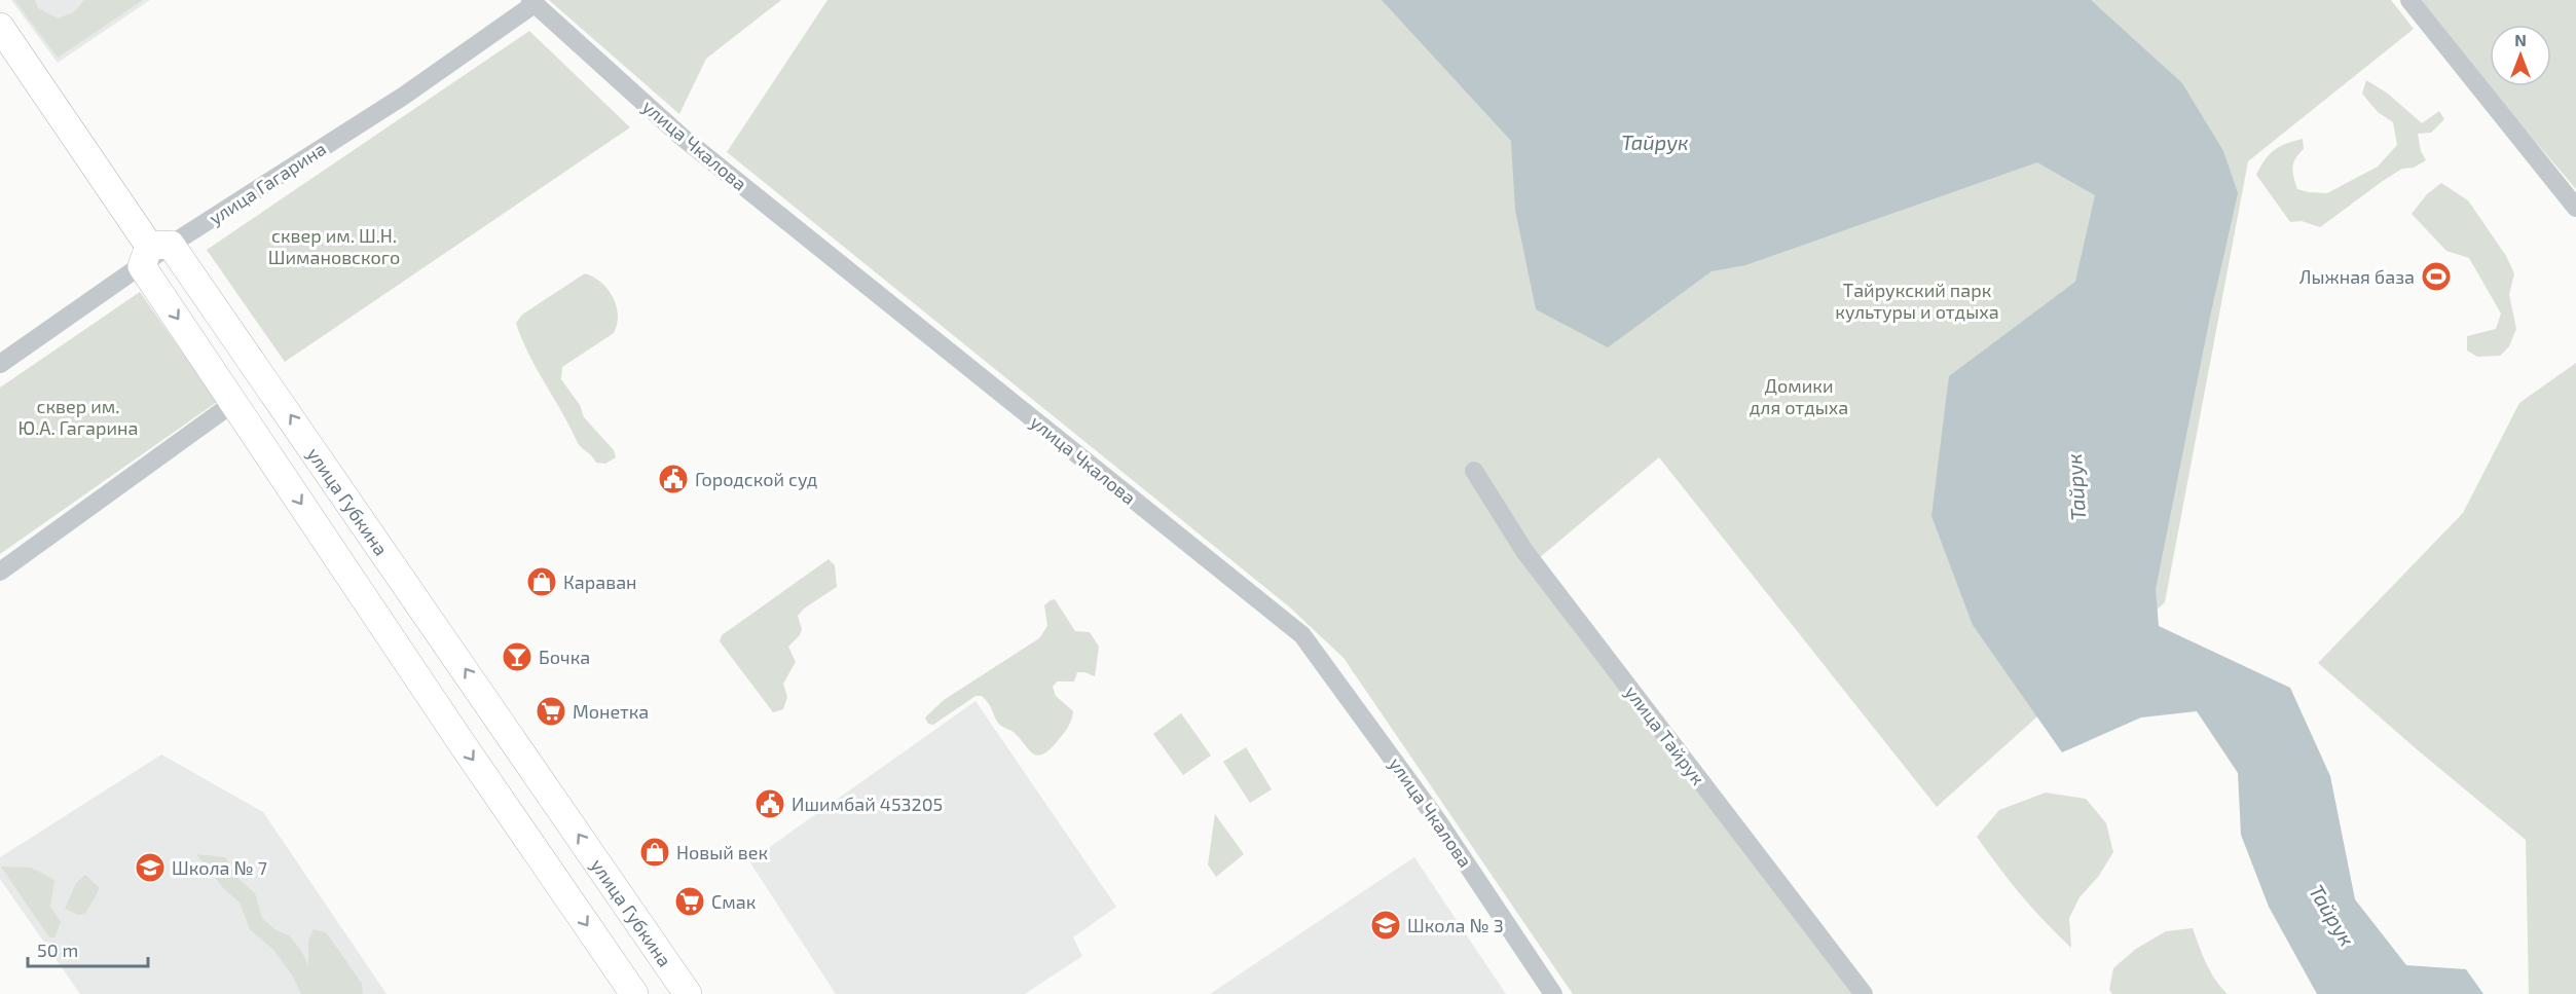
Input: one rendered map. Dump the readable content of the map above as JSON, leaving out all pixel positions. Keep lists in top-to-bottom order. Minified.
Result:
{"streets":{"main road":["улица Губкина"],"street":["улица Чкалова","улица Гагарина","улица Тайрук"]},"crossings":[["улица Чкалова","улица Гагарина"],["улица Гагарина","улица Губкина"]],"water":["Тайрук"],"parks":["сквер им. Ш.Н. Шимановского","Тайрукский парк культуры и отдыха","Домики для отдыха","сквер им. Ю.А. Гагарина"],"places":{"sports":["Лыжная база"],"public building":["Городской суд","Ишимбай 453205"],"shop":["Караван","Новый век"],"bar":["Бочка"],"supermarket":["Монетка","Смак"],"school or university":["Школа № 7","Школа № 3"]},"scale_bar":"50 m","north":"top"}
